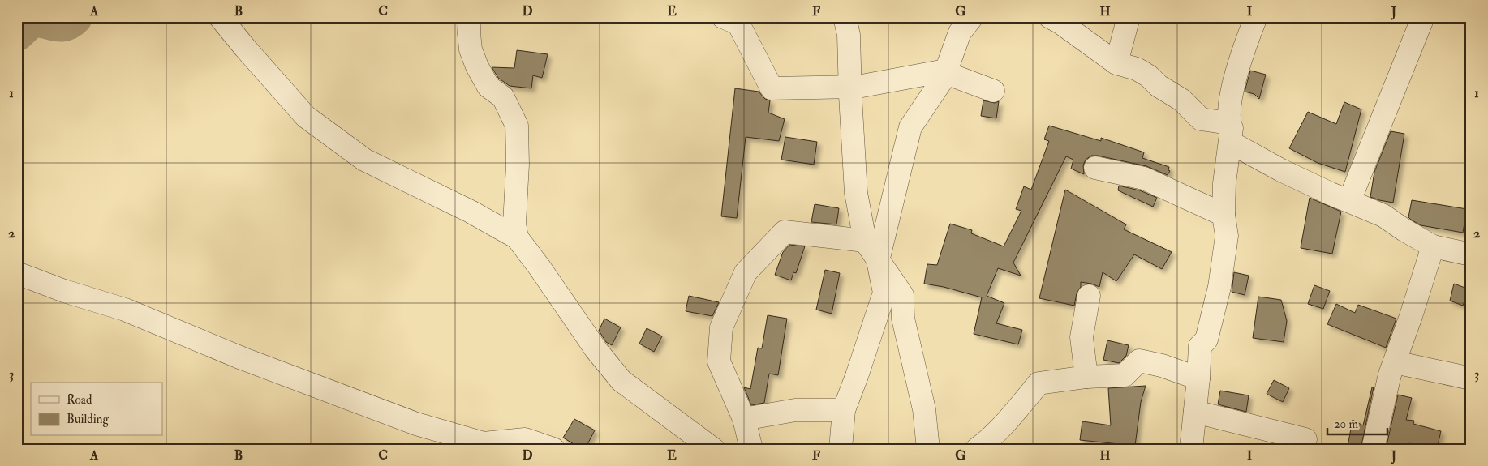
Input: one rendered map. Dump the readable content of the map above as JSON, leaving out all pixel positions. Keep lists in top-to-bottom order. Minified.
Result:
{"legend":["Road","Building"],"scale_bar":"20 m","grid":{"columns":["A","B","C","D","E","F","G","H","I","J"],"rows":["1","2","3"]}}
